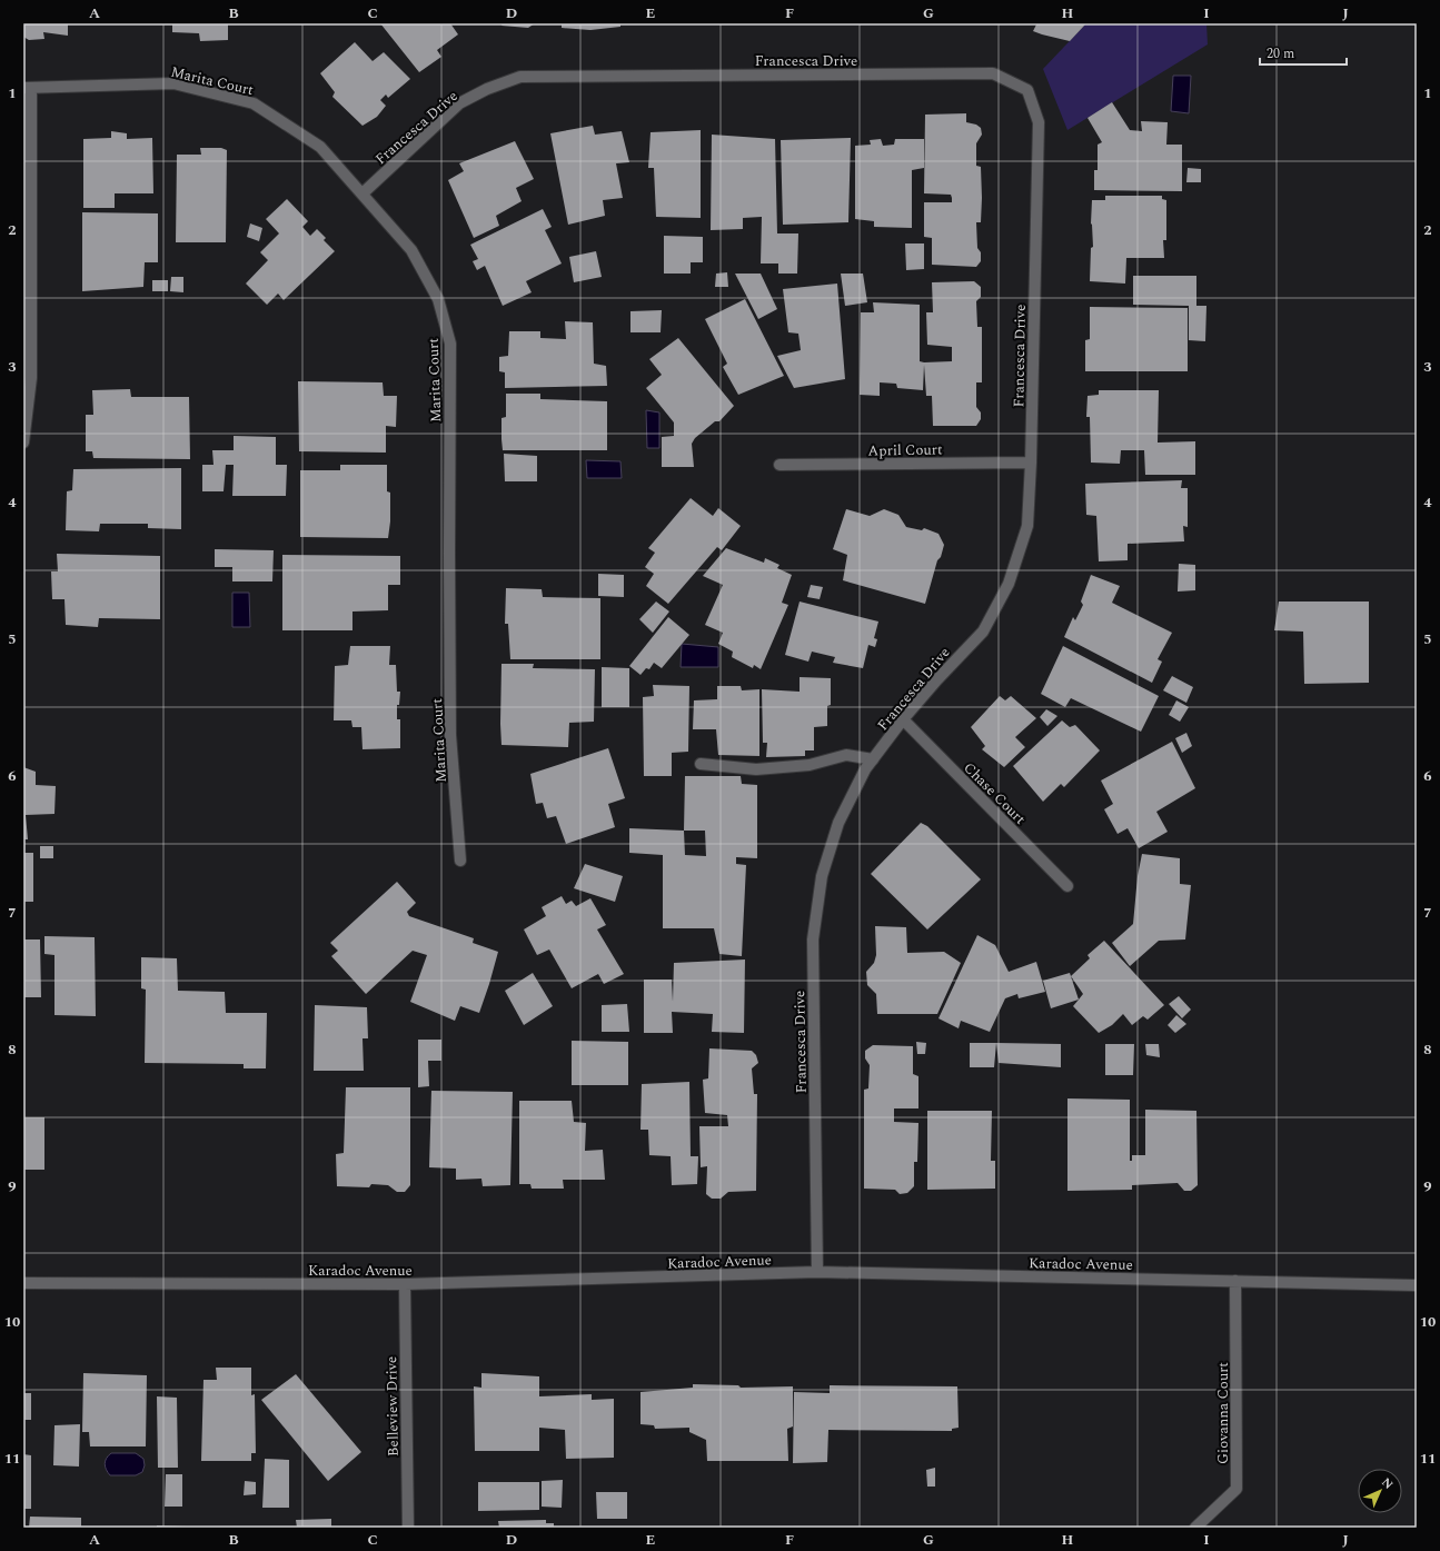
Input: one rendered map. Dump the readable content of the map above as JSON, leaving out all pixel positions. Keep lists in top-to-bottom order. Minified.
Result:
{"streets":{"street":["Francesca Drive","Marita Court","April Court","Chase Court","Karadoc Avenue","Belleview Drive","Giovanna Court"]},"crossings":[["Francesca Drive","Marita Court"],["Francesca Drive","April Court"],["Francesca Drive","Chase Court"],["Francesca Drive","Karadoc Avenue"],["Karadoc Avenue","Belleview Drive"],["Karadoc Avenue","Giovanna Court"]],"scale_bar":"20 m","north":"top right","grid":{"columns":["A","B","C","D","E","F","G","H","I","J"],"rows":["1","2","3","4","5","6","7","8","9","10","11"]}}
